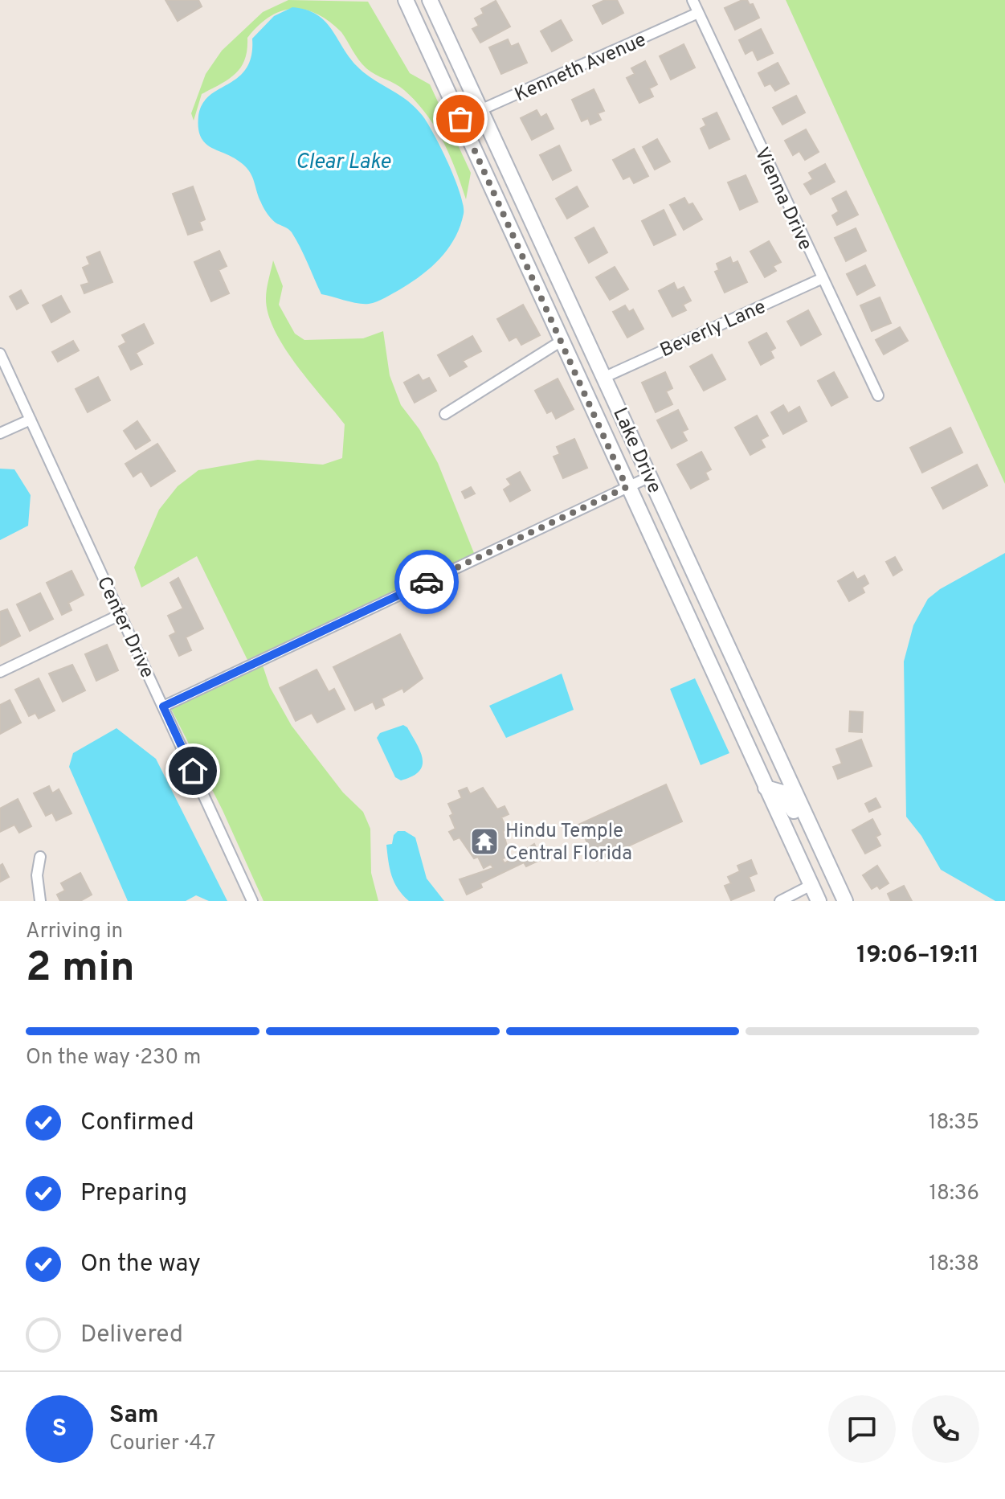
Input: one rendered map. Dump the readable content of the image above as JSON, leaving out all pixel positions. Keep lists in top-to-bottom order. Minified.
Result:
{"streets":{"main road":["Lake Drive"],"street":["Kenneth Avenue","Vienna Drive","Beverly Lane","Center Drive"]},"crossings":[["Kenneth Avenue","Vienna Drive"],["Kenneth Avenue","Lake Drive"],["Vienna Drive","Beverly Lane"],["Beverly Lane","Lake Drive"]],"water":["Clear Lake"],"places":{"temple":["Hindu Temple Central Florida"]},"page":{"heading":["2 min","Arriving in","19:06–19:11"],"panel":["Sam","Courier · 4.7"],"bar":"On the way · 230 m","list":[["Confirmed","18:35"],["Preparing","18:36"],["On the way","18:38"],"Delivered"],"round":"S"}}
